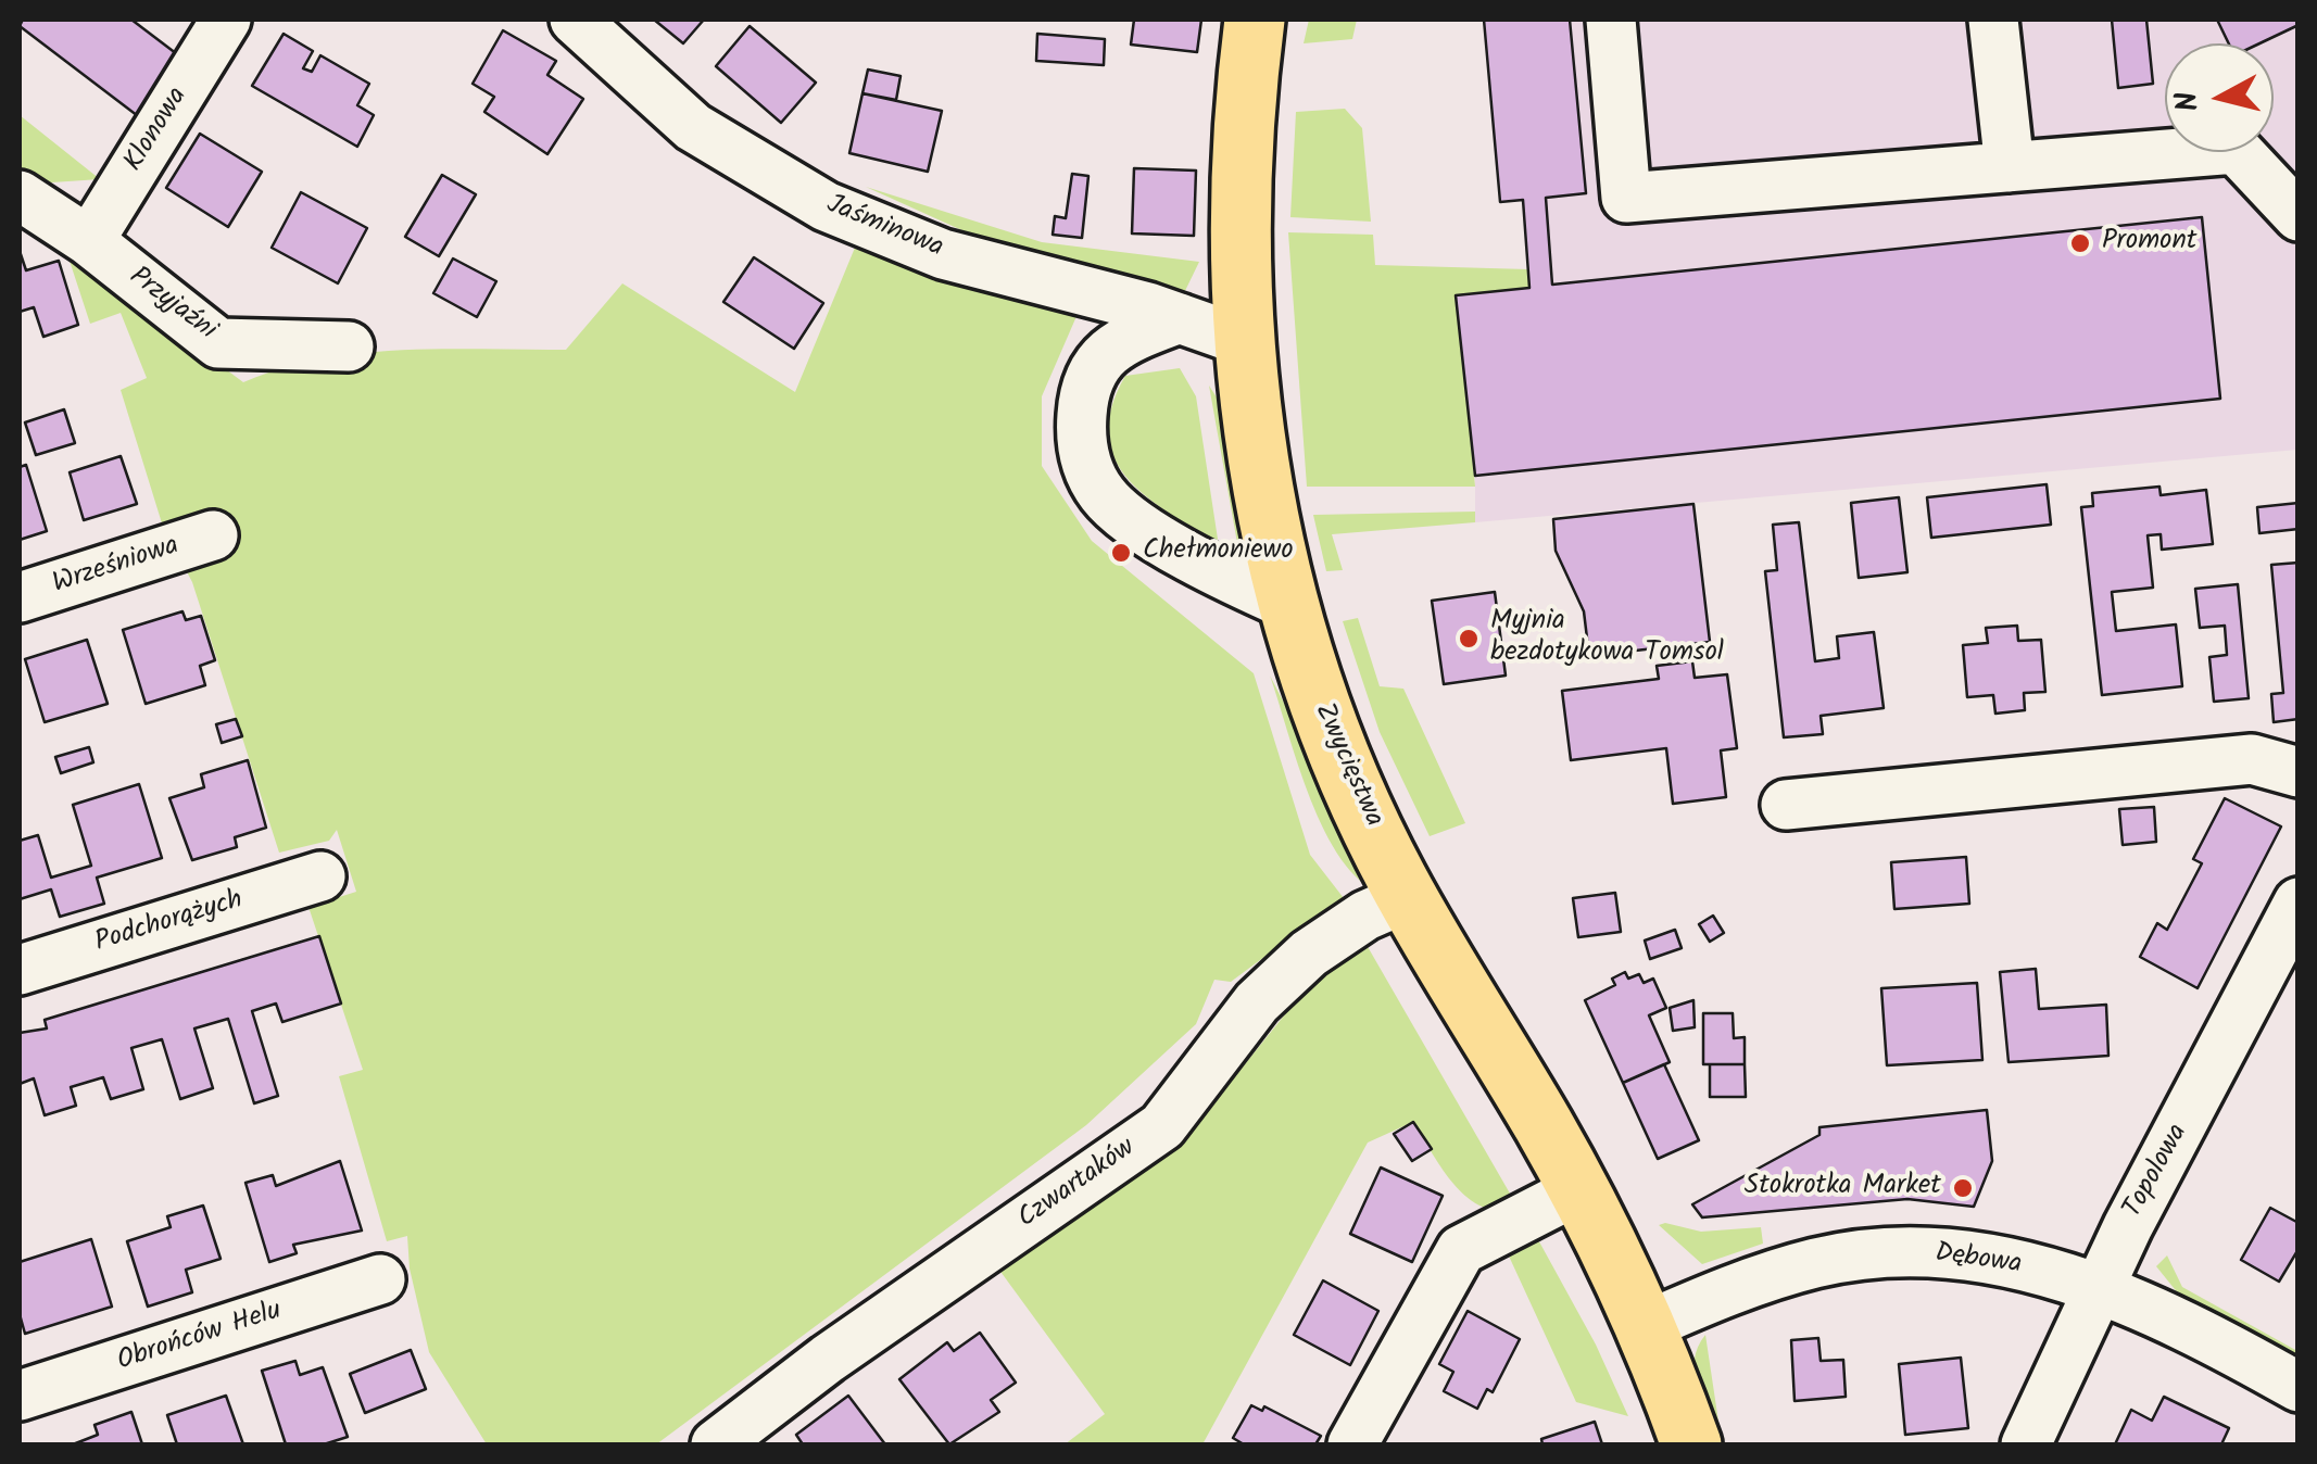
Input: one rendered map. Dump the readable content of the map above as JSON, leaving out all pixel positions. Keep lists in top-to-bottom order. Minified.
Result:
{"streets":{"main road":["Zwycięstwa"],"street":["Klonowa","Jaśminowa","Przyjaźni","Wrześniowa","Podchorążych","Topolowa","Czwartaków","Dębowa","Obrońców Helu"]},"crossings":[["Klonowa","Przyjaźni"],["Jaśminowa","Zwycięstwa"],["Zwycięstwa","Czwartaków"],["Zwycięstwa","Dębowa"],["Topolowa","Dębowa"]],"places":["Promont","Chełmoniewo","Myjnia bezdotykowa Tomsol","Stokrotka Market"],"north":"left"}
